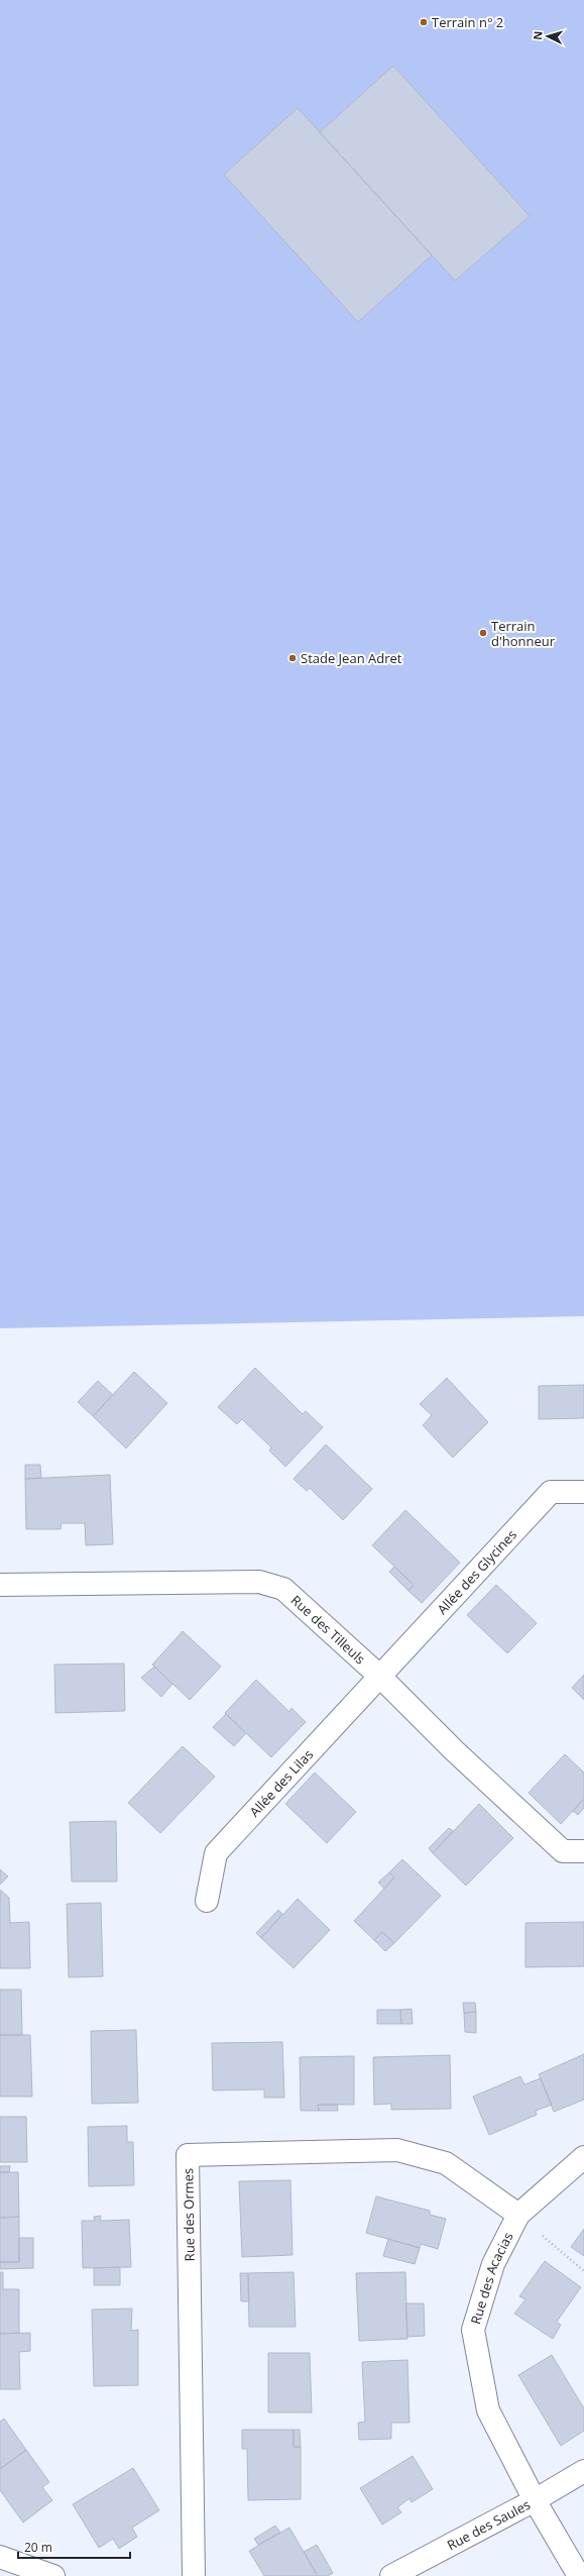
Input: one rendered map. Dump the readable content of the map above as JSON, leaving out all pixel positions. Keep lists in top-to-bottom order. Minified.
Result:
{"streets":{"street":["Allée des Glycines","Rue des Tilleuls","Allée des Lilas","Rue des Ormes","Rue des Acacias","Rue des Saules"]},"crossings":[["Allée des Glycines","Rue des Tilleuls"],["Allée des Glycines","Allée des Lilas"],["Rue des Tilleuls","Allée des Lilas"],["Rue des Ormes","Rue des Acacias"],["Rue des Acacias","Rue des Saules"]],"places":["Terrain n° 2","Terrain d'honneur","Stade Jean Adret"],"scale_bar":"20 m","north":"left"}
